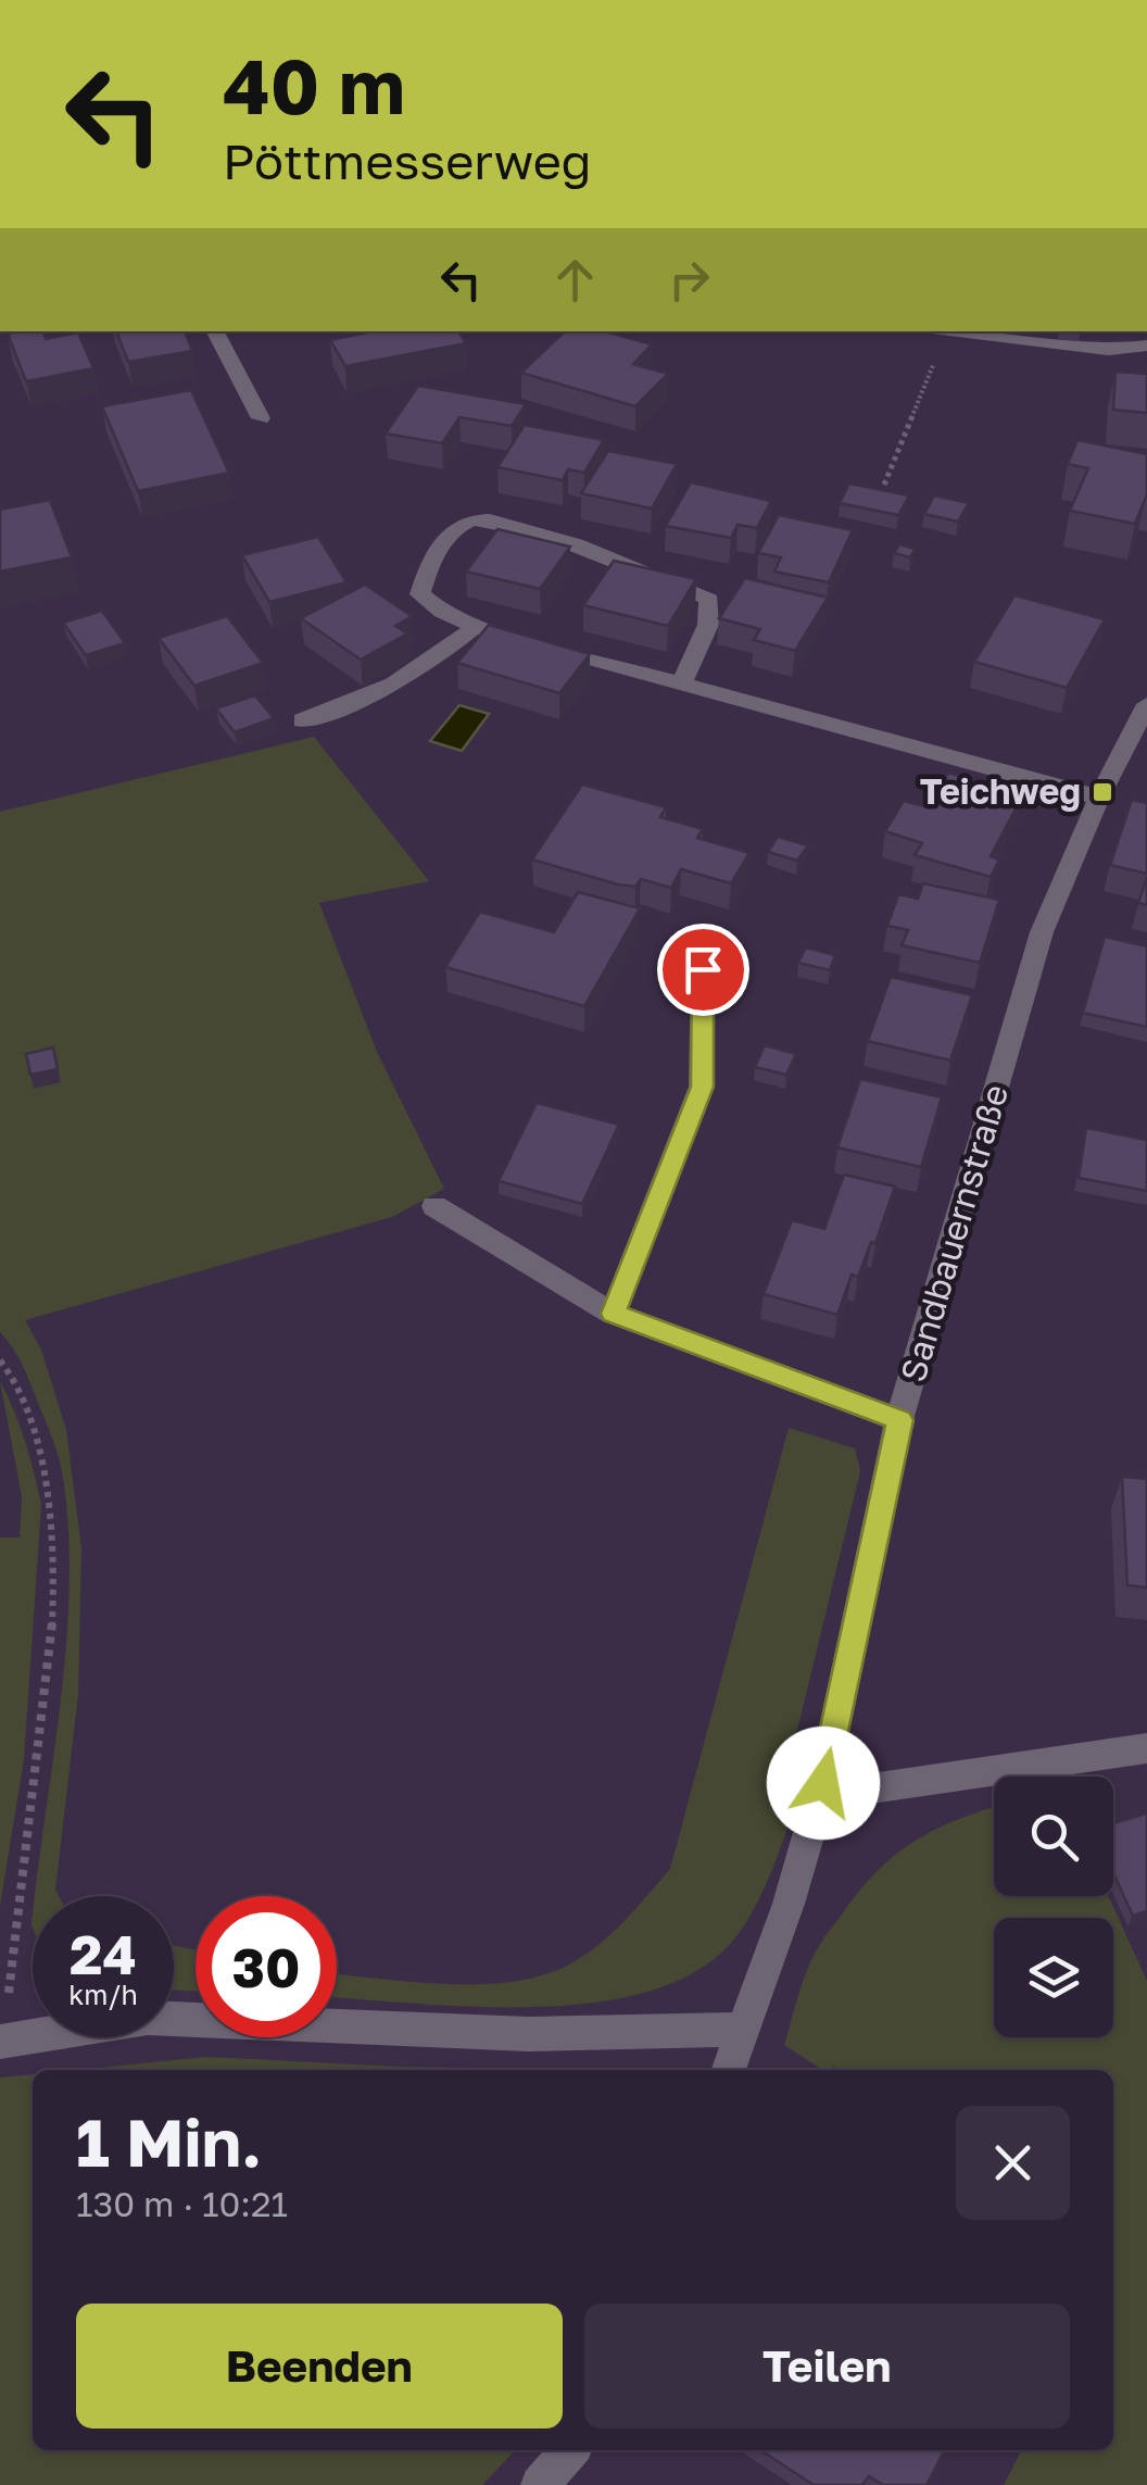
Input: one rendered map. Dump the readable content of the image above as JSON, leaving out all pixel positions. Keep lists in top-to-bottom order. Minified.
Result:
{"streets":{"street":["Sandbauernstraße"]},"places":{"transit":["Teichweg"]},"page":{"turn":["40 m","Pöttmesserweg"],"speed":"24 km/h","limit":"30","heading":["1 Min.","130 m · 10:21"],"buttons":["Beenden","Teilen"]}}
